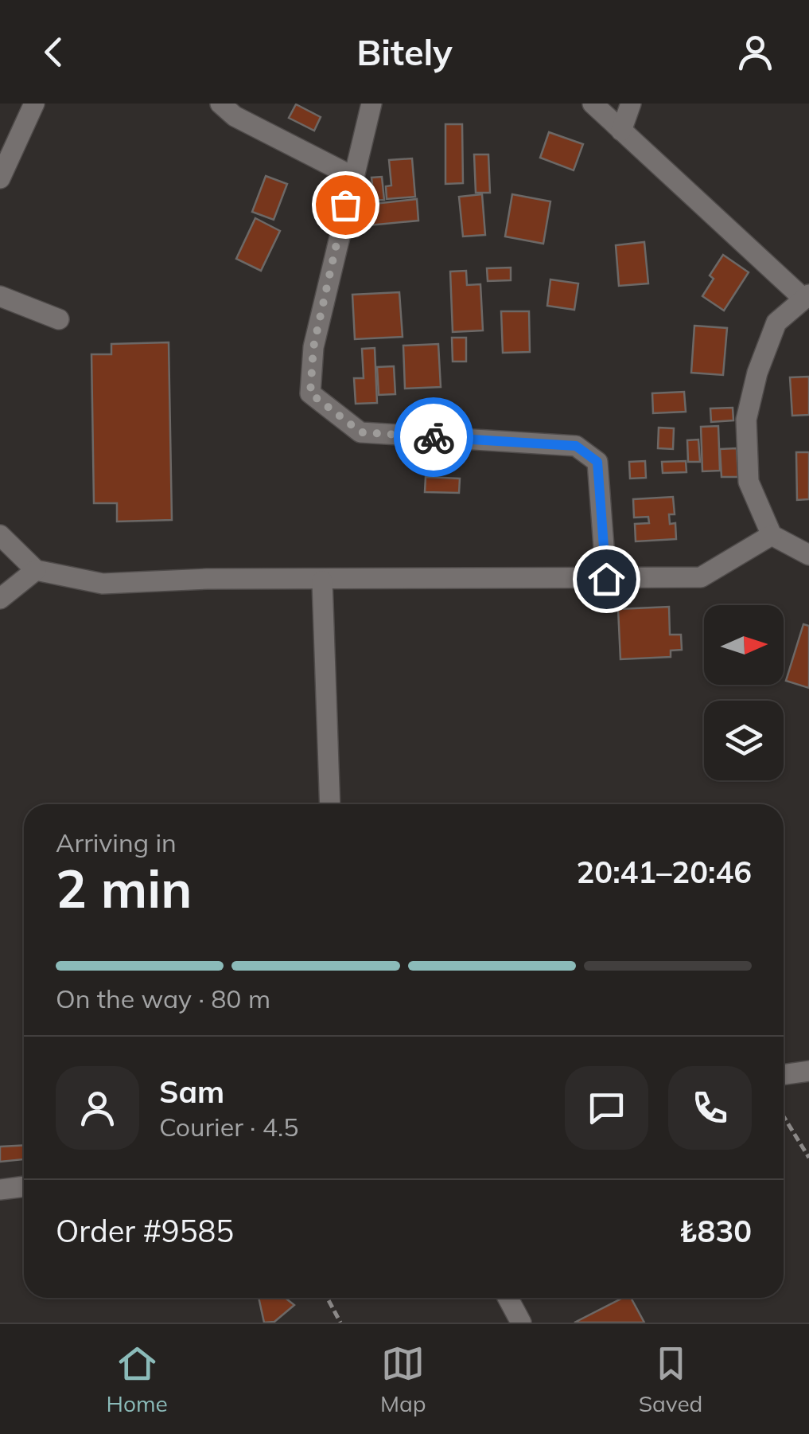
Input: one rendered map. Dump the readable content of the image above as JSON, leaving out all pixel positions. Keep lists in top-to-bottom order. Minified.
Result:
{"north":"right","page":{"header":"Bitely","heading":["2 min","Arriving in","20:41–20:46"],"panel":["Sam","Courier · 4.5","Order #9585","₺830"],"bar":"On the way · 80 m","tabs":["Home","Map","Saved"]}}
